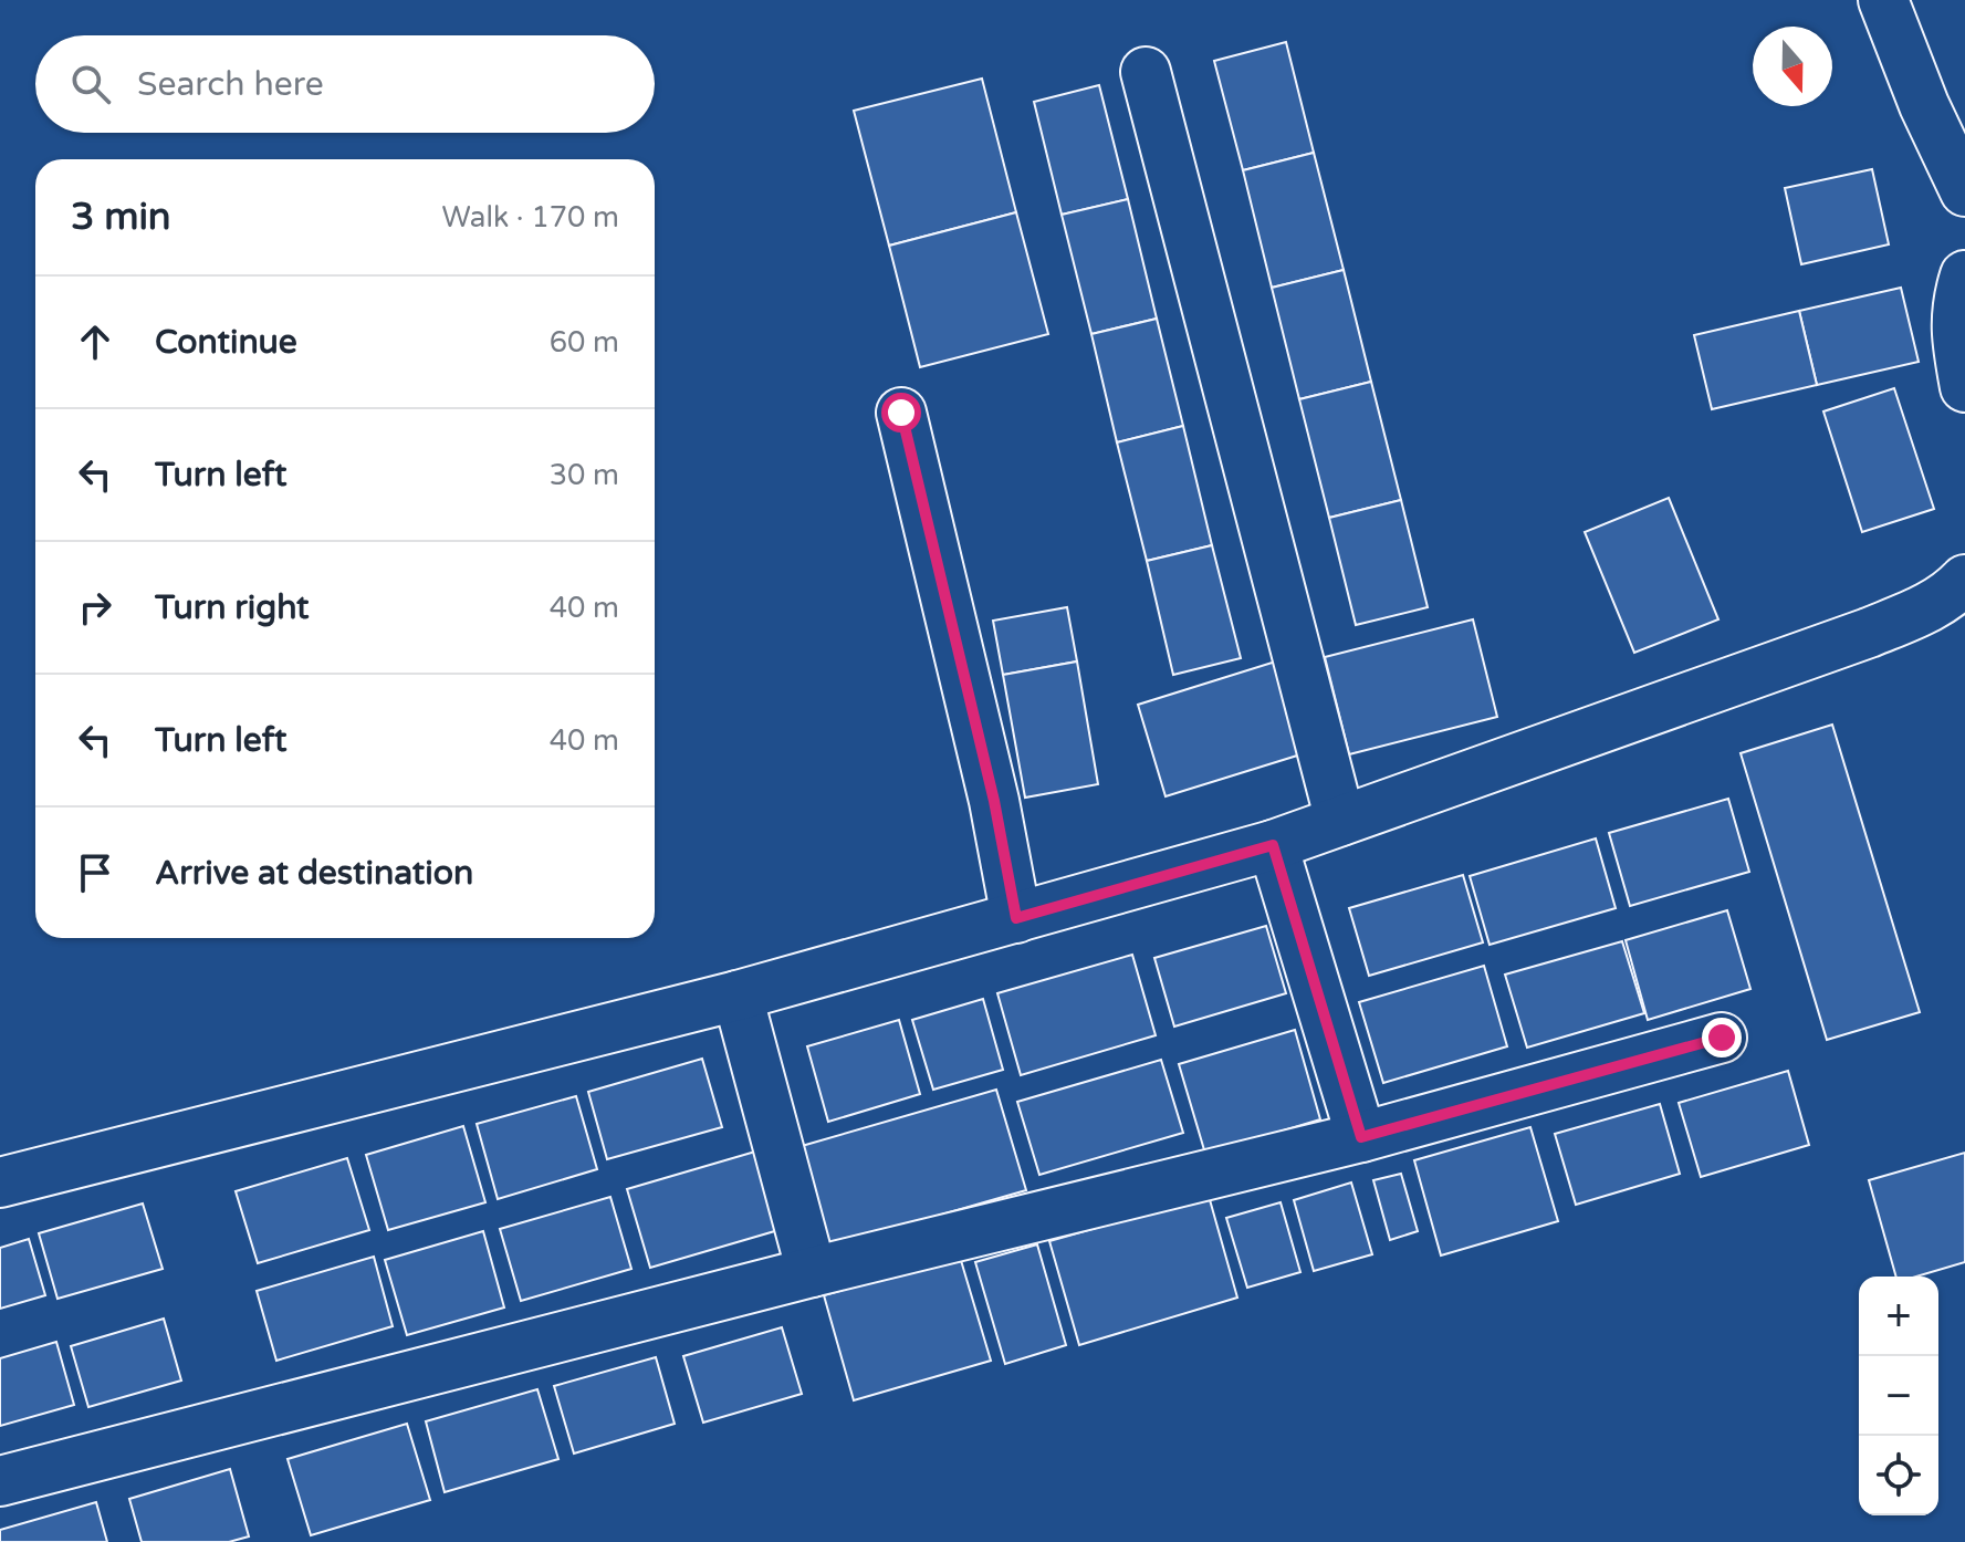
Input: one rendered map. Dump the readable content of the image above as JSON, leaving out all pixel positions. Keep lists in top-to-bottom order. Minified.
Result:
{"north":"bottom","page":{"search":"Search here","heading":["3 min","Walk · 170 m"],"list":[["Continue","60 m"],["Turn left","30 m"],["Turn right","40 m"],["Turn left","40 m"],"Arrive at destination"],"map_buttons":["+","−"]}}
